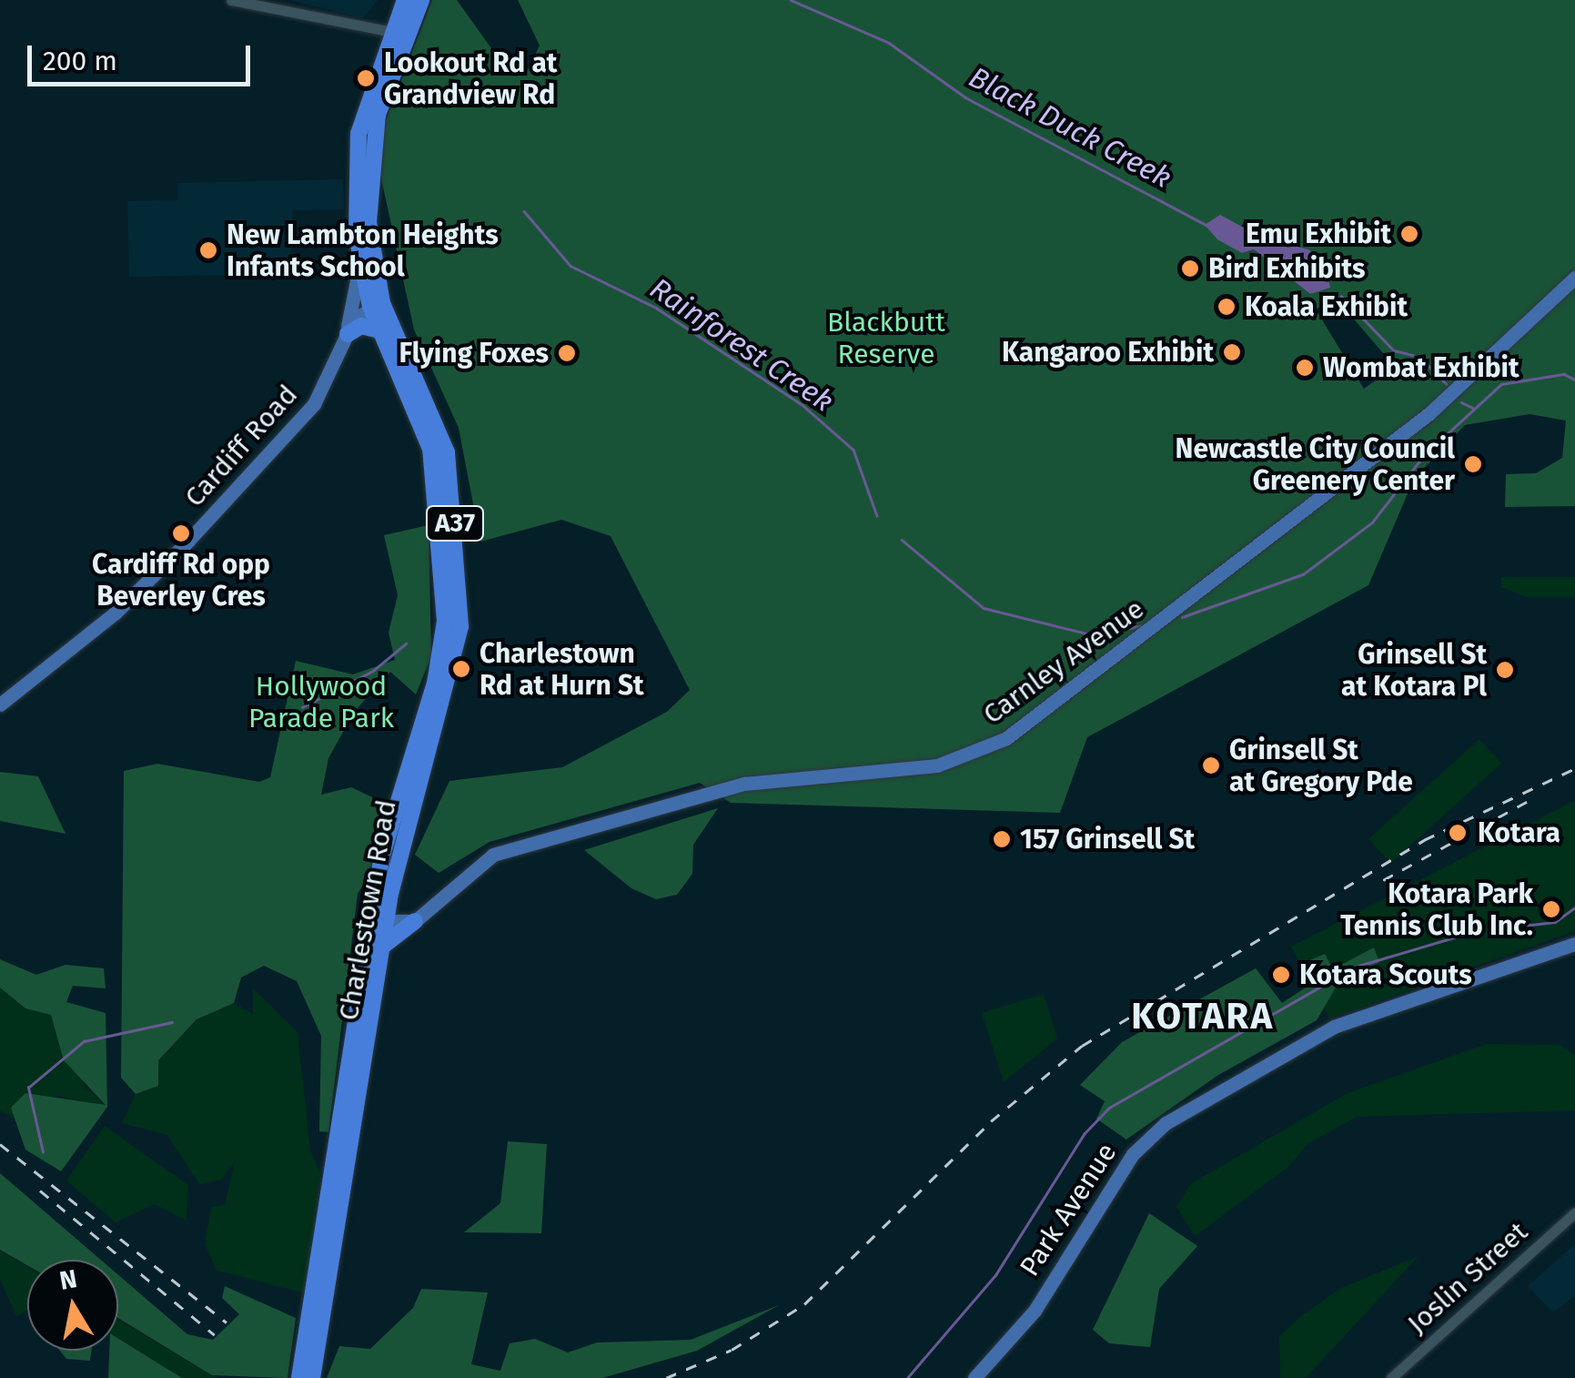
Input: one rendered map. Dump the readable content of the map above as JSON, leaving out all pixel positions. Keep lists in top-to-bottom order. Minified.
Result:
{"streets":{"highway":["A37","Charlestown Road"],"main road":["Cardiff Road","Carnley Avenue","Park Avenue"],"street":["Joslin Street"]},"crossings":[["Cardiff Road","A37"],["Cardiff Road","Charlestown Road"],["A37","Charlestown Road"],["Carnley Avenue","Charlestown Road"]],"districts":["KOTARA"],"water":["Black Duck Creek","Rainforest Creek"],"parks":["Blackbutt Reserve","Hollywood Parade Park"],"places":["Lookout Rd at Grandview Rd","Emu Exhibit","New Lambton Heights Infants School","Bird Exhibits","Koala Exhibit","Kangaroo Exhibit","Flying Foxes","Wombat Exhibit","Newcastle City Council Greenery Center","Cardiff Rd opp Beverley Cres","Charlestown Rd at Hurn St","Grinsell St at Kotara Pl","Grinsell St at Gregory Pde","Kotara","157 Grinsell St","Kotara Park Tennis Club Inc.","Kotara Scouts"],"scale_bar":"200 m","north":"top"}
